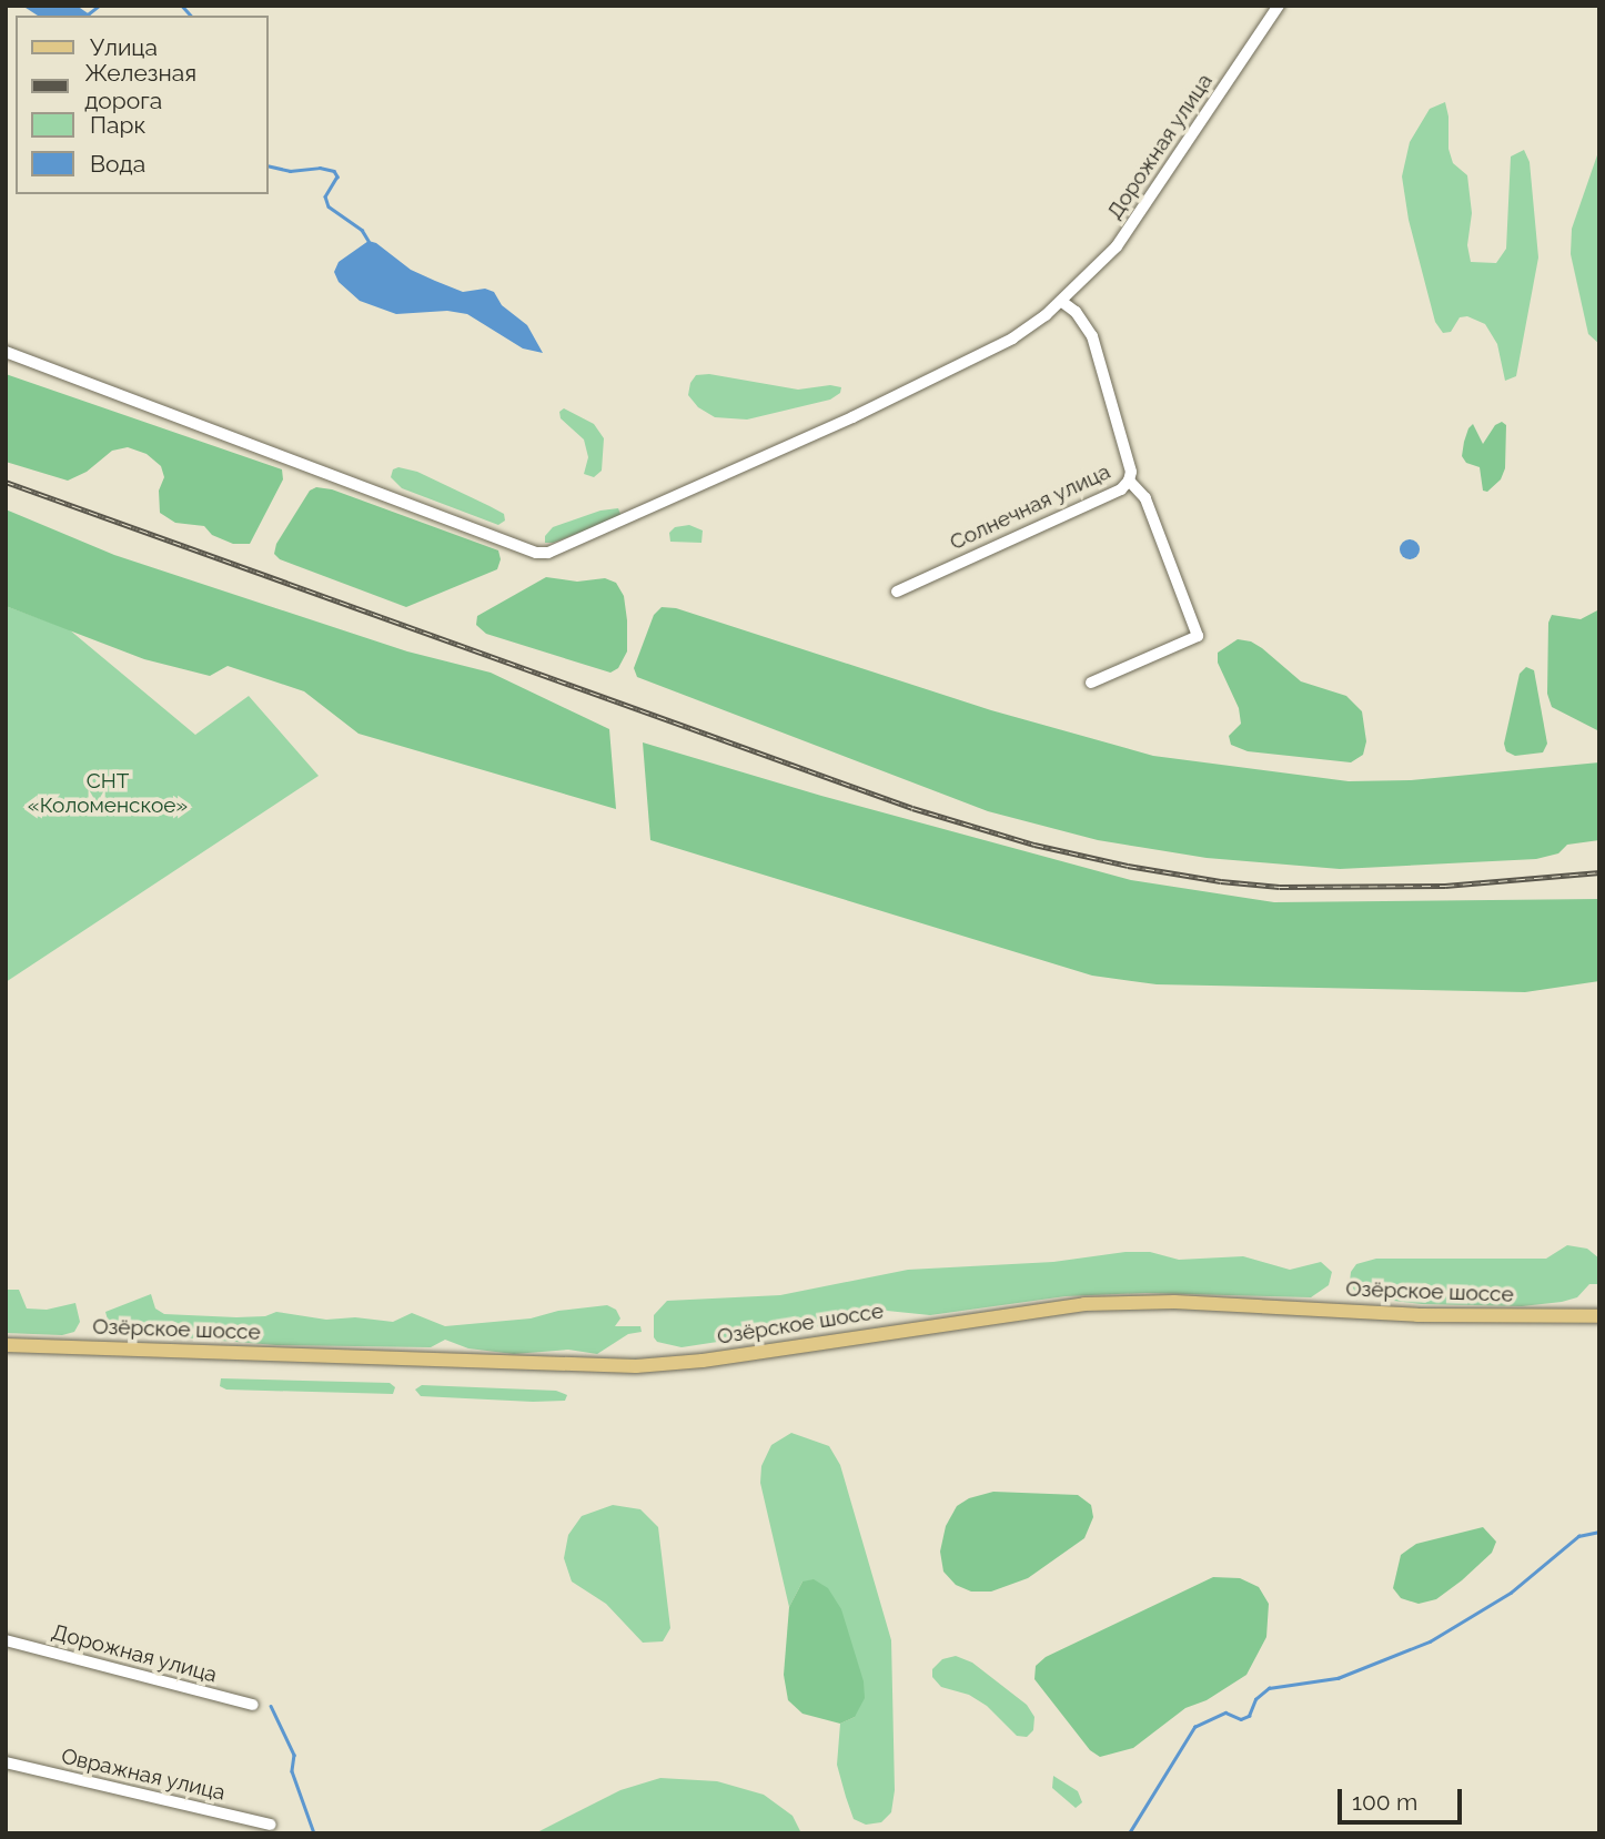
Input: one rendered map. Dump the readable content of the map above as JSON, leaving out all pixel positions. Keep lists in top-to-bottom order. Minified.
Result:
{"streets":{"main road":["Озёрское шоссе"],"street":["Дорожная улица","Солнечная улица","Овражная улица"]},"crossings":[["Дорожная улица","Солнечная улица"]],"parks":["СНТ «Коломенское»"],"legend":["Улица","Железная дорога","Парк","Вода"],"scale_bar":"100 m"}
